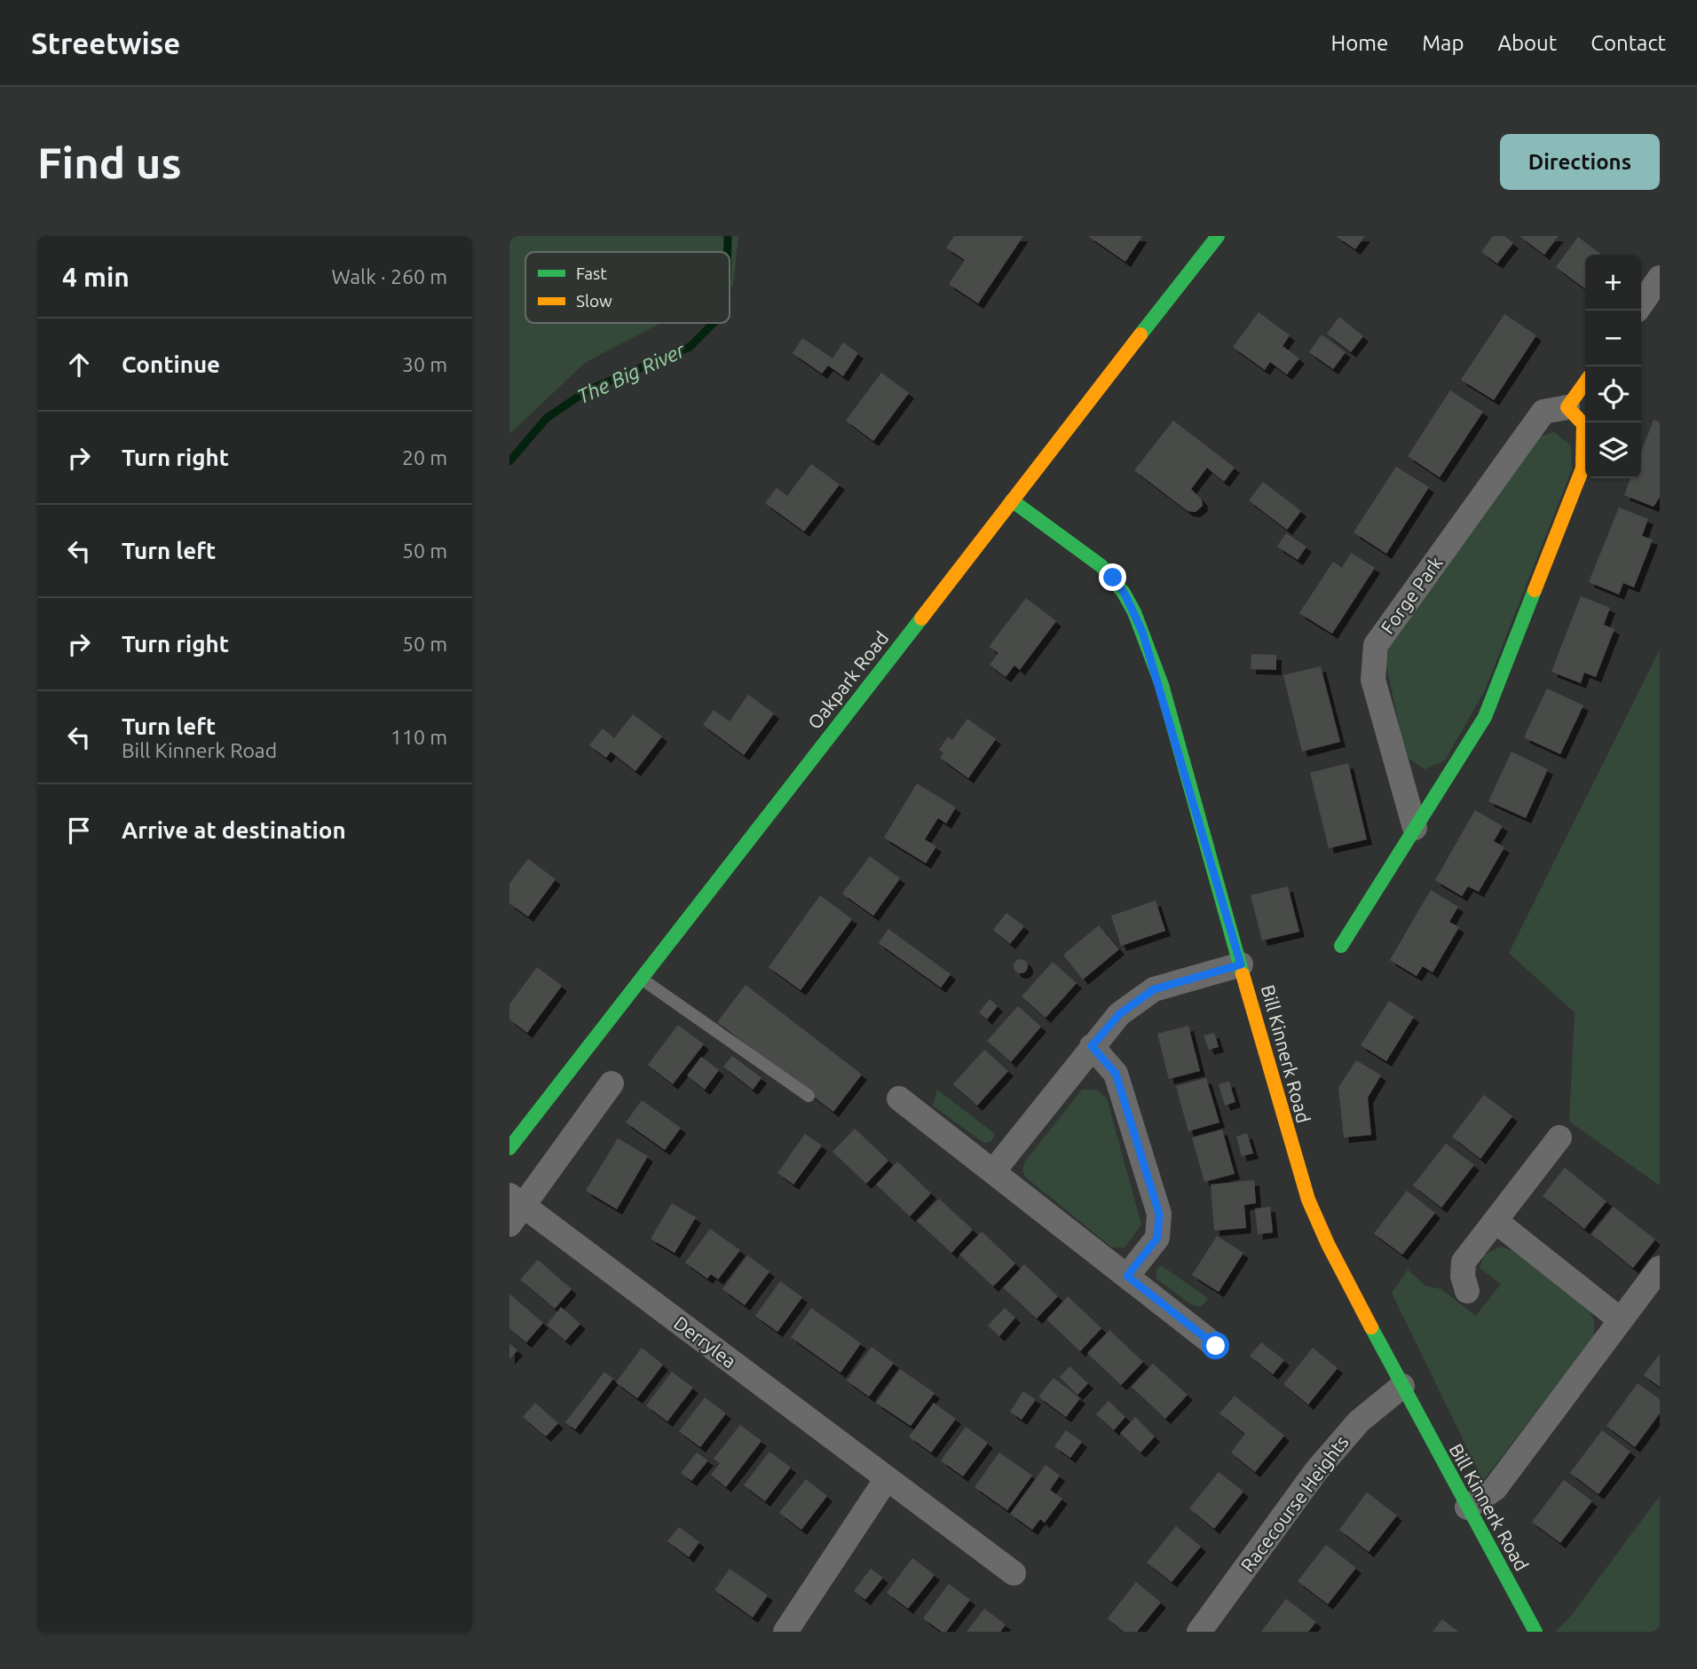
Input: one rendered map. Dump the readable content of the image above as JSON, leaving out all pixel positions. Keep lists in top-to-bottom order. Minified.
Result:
{"streets":{"street":["Forge Park","Oakpark Road","Bill Kinnerk Road","Derrylea","Racecourse Heights"]},"crossings":[["Oakpark Road","Bill Kinnerk Road"],["Bill Kinnerk Road","Racecourse Heights"]],"water":["The Big River"],"legend":["Fast","Slow"],"page":{"header":"Streetwise","nav":["Home","Map","About","Contact"],"buttons":"Directions","title":"Find us","heading":["4 min","Walk · 260 m"],"map_buttons":["+","−"],"list":[["Continue","30 m"],["Turn right","20 m"],["Turn left","50 m"],["Turn right","50 m"],["Turn left","Bill Kinnerk Road","110 m"],"Arrive at destination"]}}
